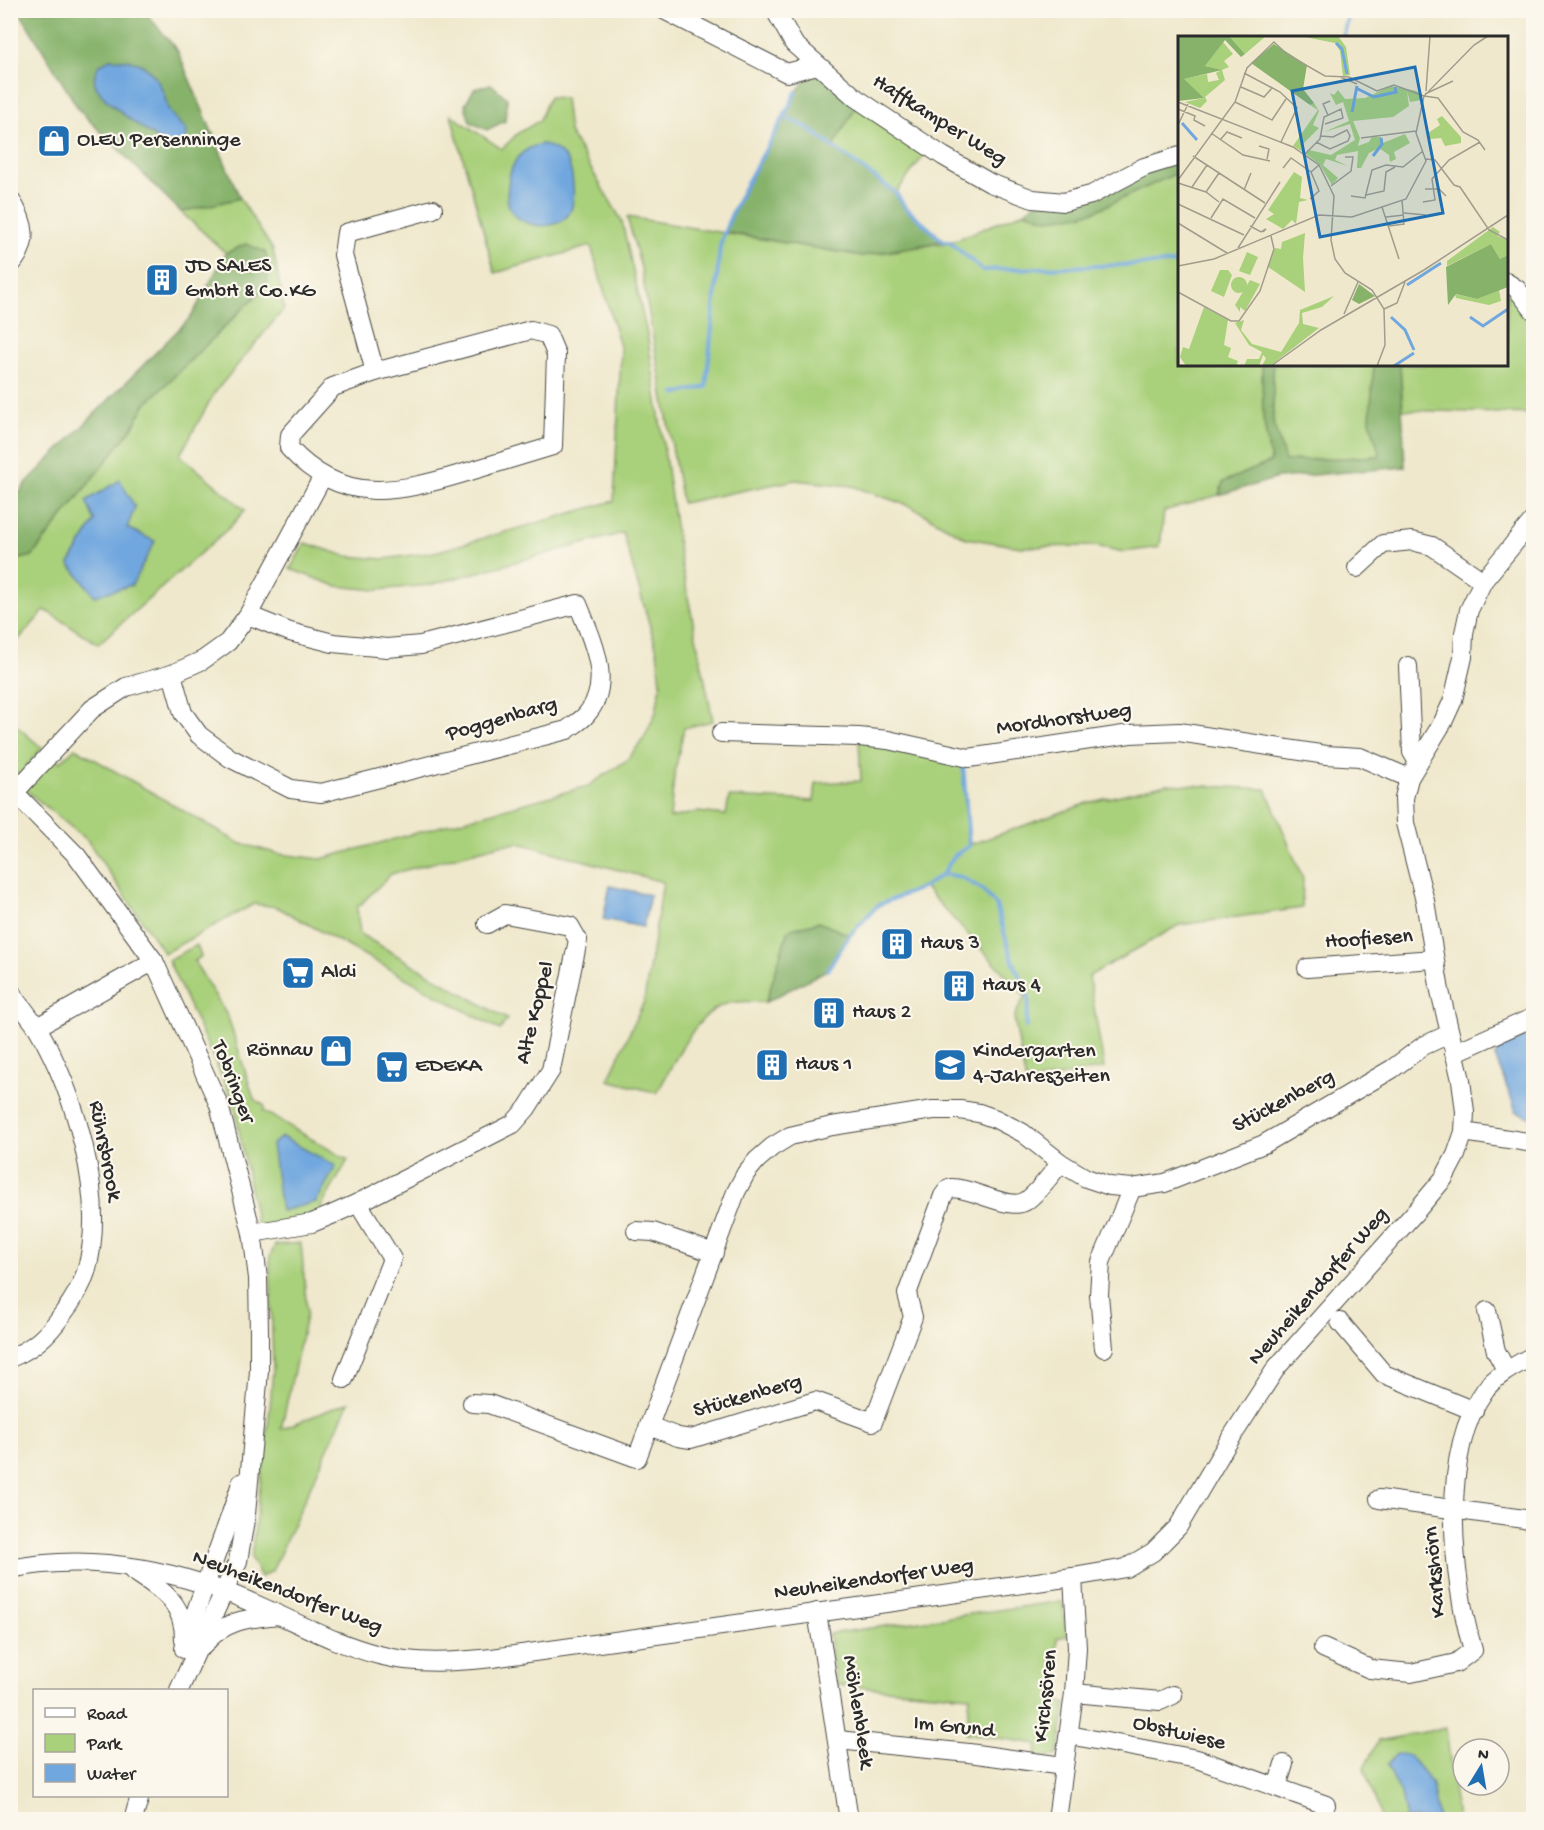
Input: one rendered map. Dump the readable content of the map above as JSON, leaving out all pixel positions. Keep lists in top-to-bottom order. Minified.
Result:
{"streets":{"street":["Haffkamper Weg","Poggenbarg","Mordhorstweg","Hoofiesen","Alte Koppel","Tobringer","Stückenberg","Rührsbrook","Neuheikendorfer Weg","Karkshörn","Kirchsören","Möhlenbleek","Im Grund","Obstwiese"]},"crossings":[["Mordhorstweg","Neuheikendorfer Weg"],["Hoofiesen","Neuheikendorfer Weg"],["Alte Koppel","Tobringer"],["Tobringer","Neuheikendorfer Weg"],["Stückenberg","Neuheikendorfer Weg"],["Neuheikendorfer Weg","Kirchsören"],["Neuheikendorfer Weg","Möhlenbleek"],["Kirchsören","Im Grund"],["Kirchsören","Obstwiese"],["Möhlenbleek","Im Grund"]],"places":{"shop":["OLEU Persenninge","Rönnau"],"building":["JD SALES GmbH & Co.KG","Haus 3","Haus 4","Haus 2","Haus 1"],"supermarket":["Aldi","EDEKA"],"school or university":["Kindergarten 4-Jahreszeiten"]},"legend":["Road","Park","Water"],"north":"top"}
